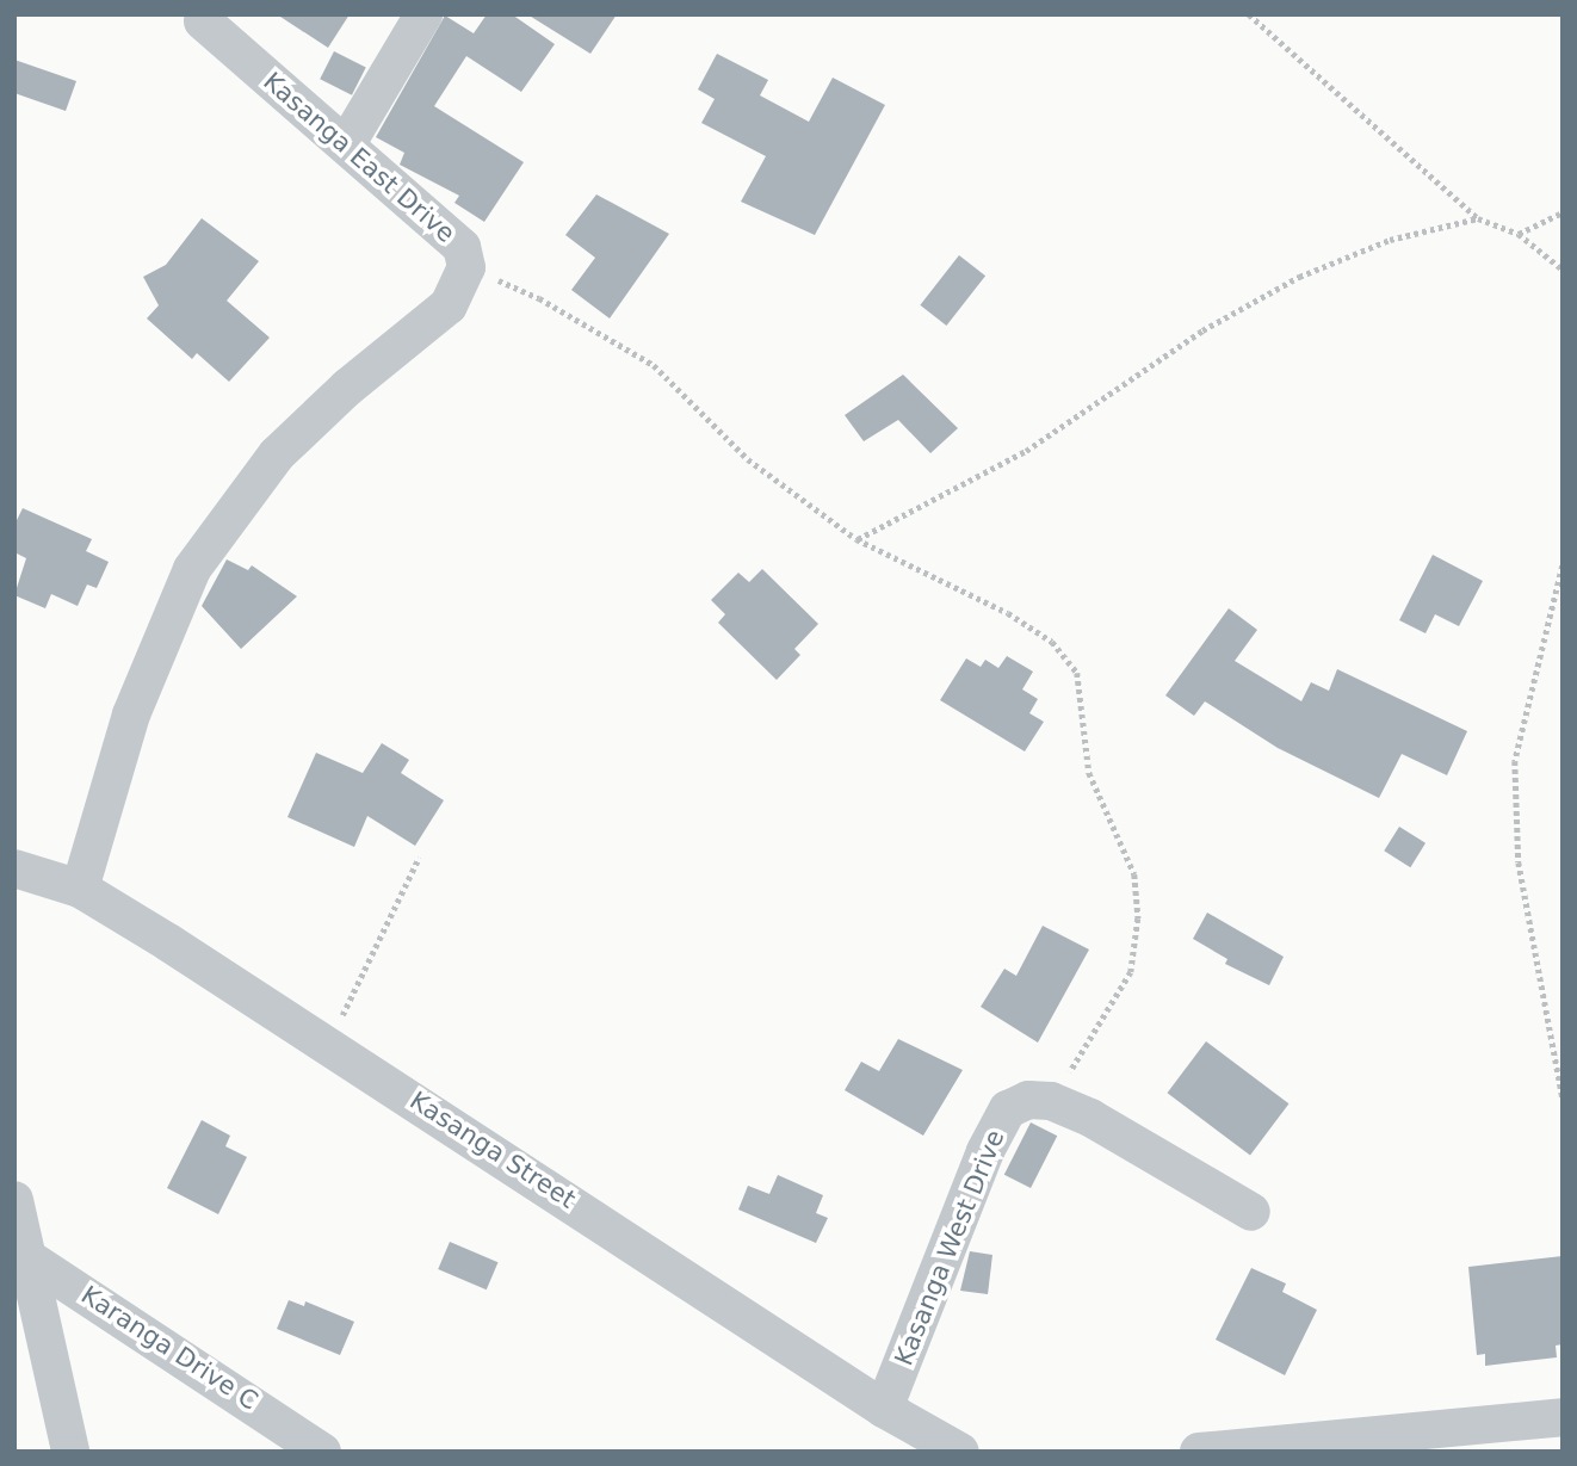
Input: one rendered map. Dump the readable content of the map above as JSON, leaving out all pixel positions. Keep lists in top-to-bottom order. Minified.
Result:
{"streets":{"street":["Kasanga East Drive","Kasanga Street","Kasanga West Drive","Karanga Drive C"]},"crossings":[["Kasanga East Drive","Kasanga Street"],["Kasanga Street","Kasanga West Drive"]]}
